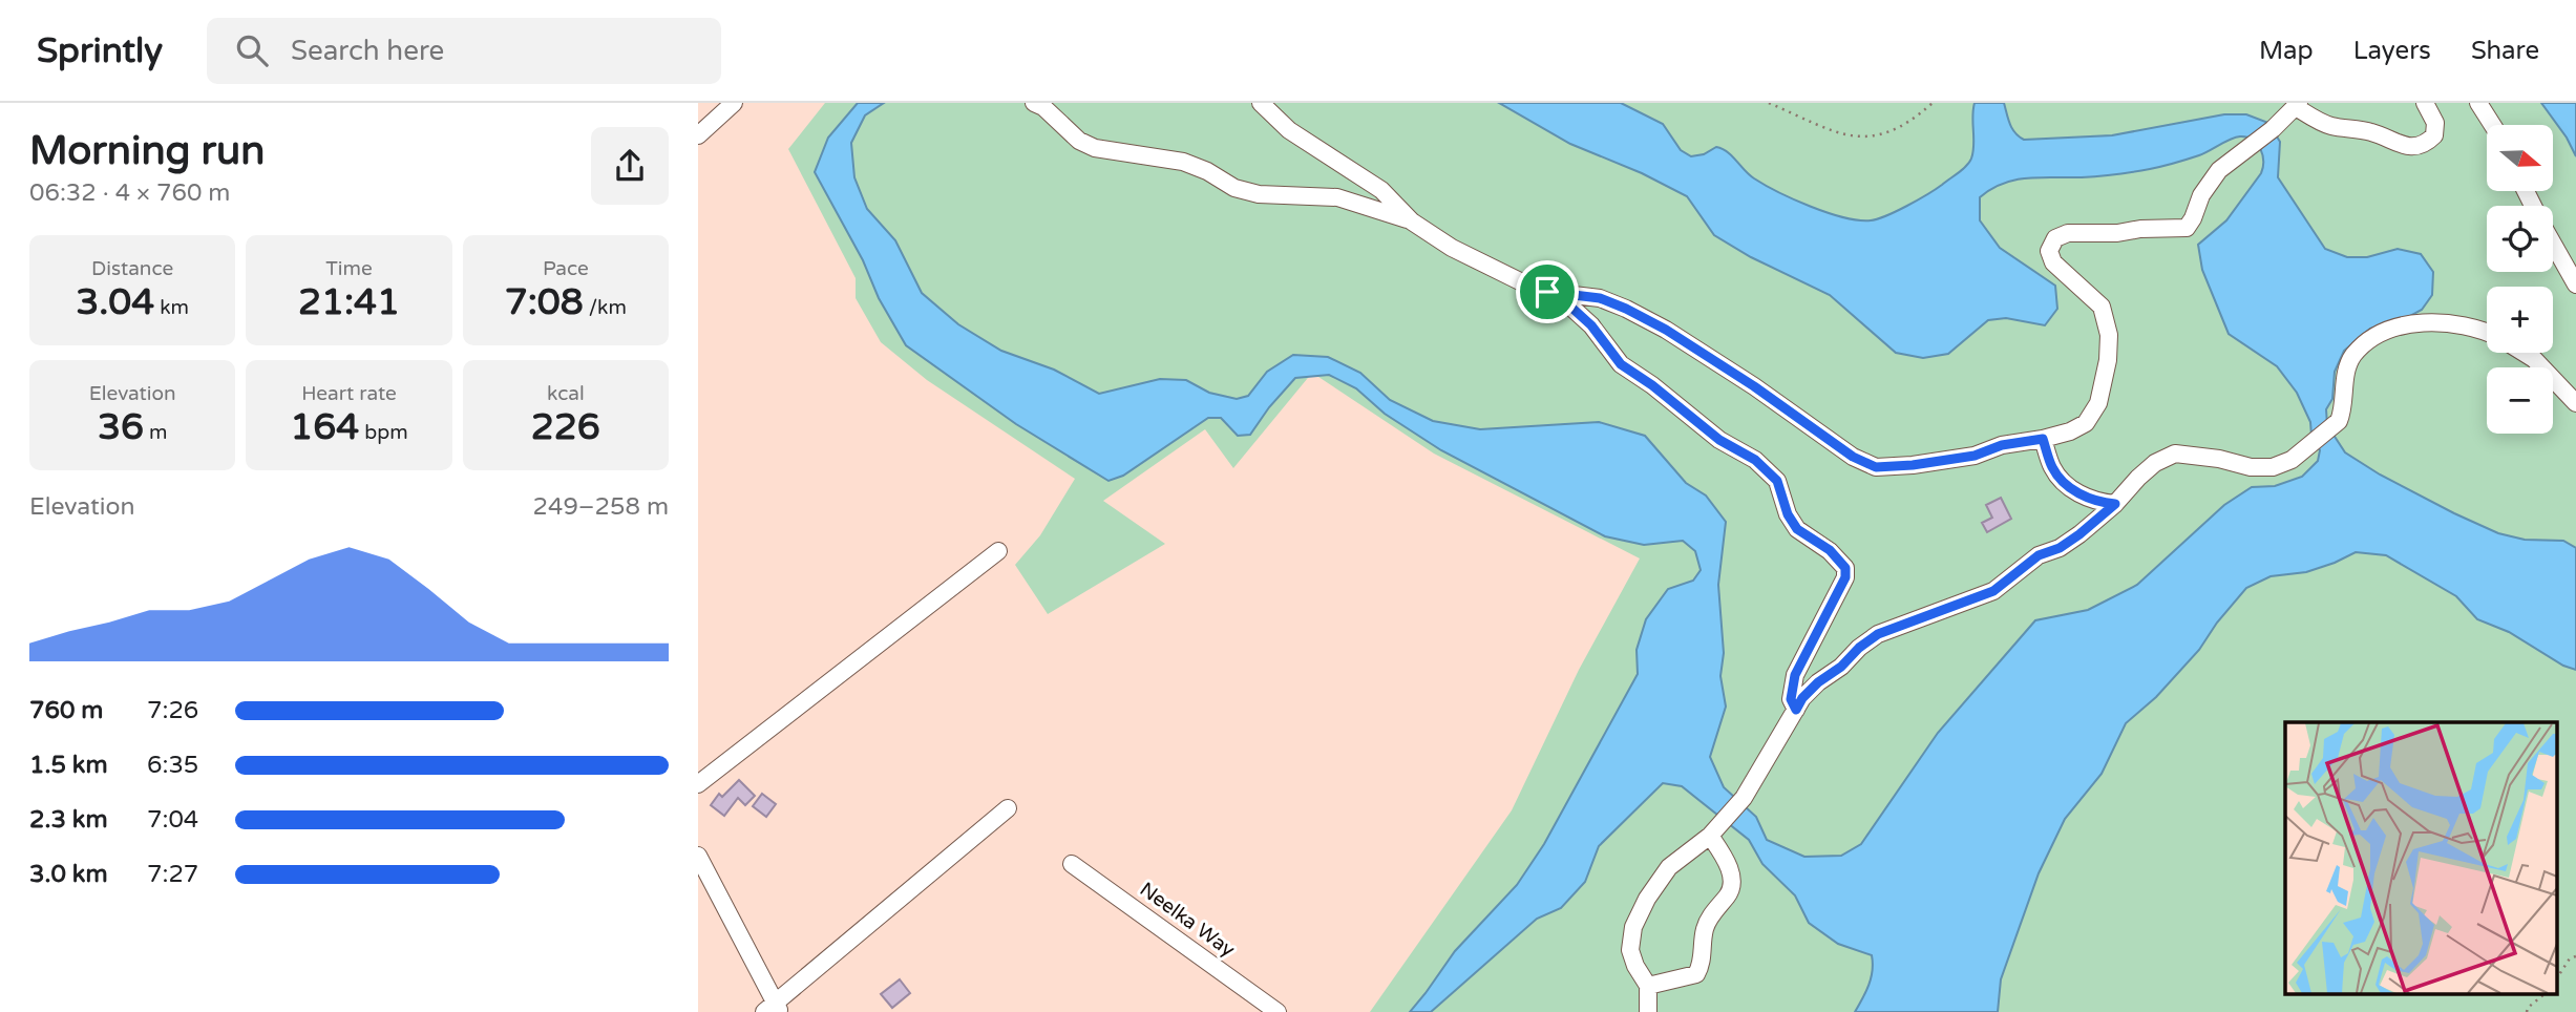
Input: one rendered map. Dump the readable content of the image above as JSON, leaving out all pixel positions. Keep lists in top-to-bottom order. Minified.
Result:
{"streets":{"street":["Neelka Way"]},"north":"right","page":{"header":"Sprintly","search":"Search here","nav":["Map","Layers","Share"],"heading":["Morning run","06:32 · 4 × 760 m"],"map_buttons":["+","−"],"stats":[["Distance","3.04 km"],["Time","21:41"],["Pace","7:08 /km"],["Elevation","36 m"],["Heart rate","164 bpm"],["kcal","226"]],"chart":["Elevation","249–258 m"],"list":[{"name":"760 m","note":"7:26"},{"name":"1.5 km","note":"6:35"},{"name":"2.3 km","note":"7:04"},{"name":"3.0 km","note":"7:27"}]}}
